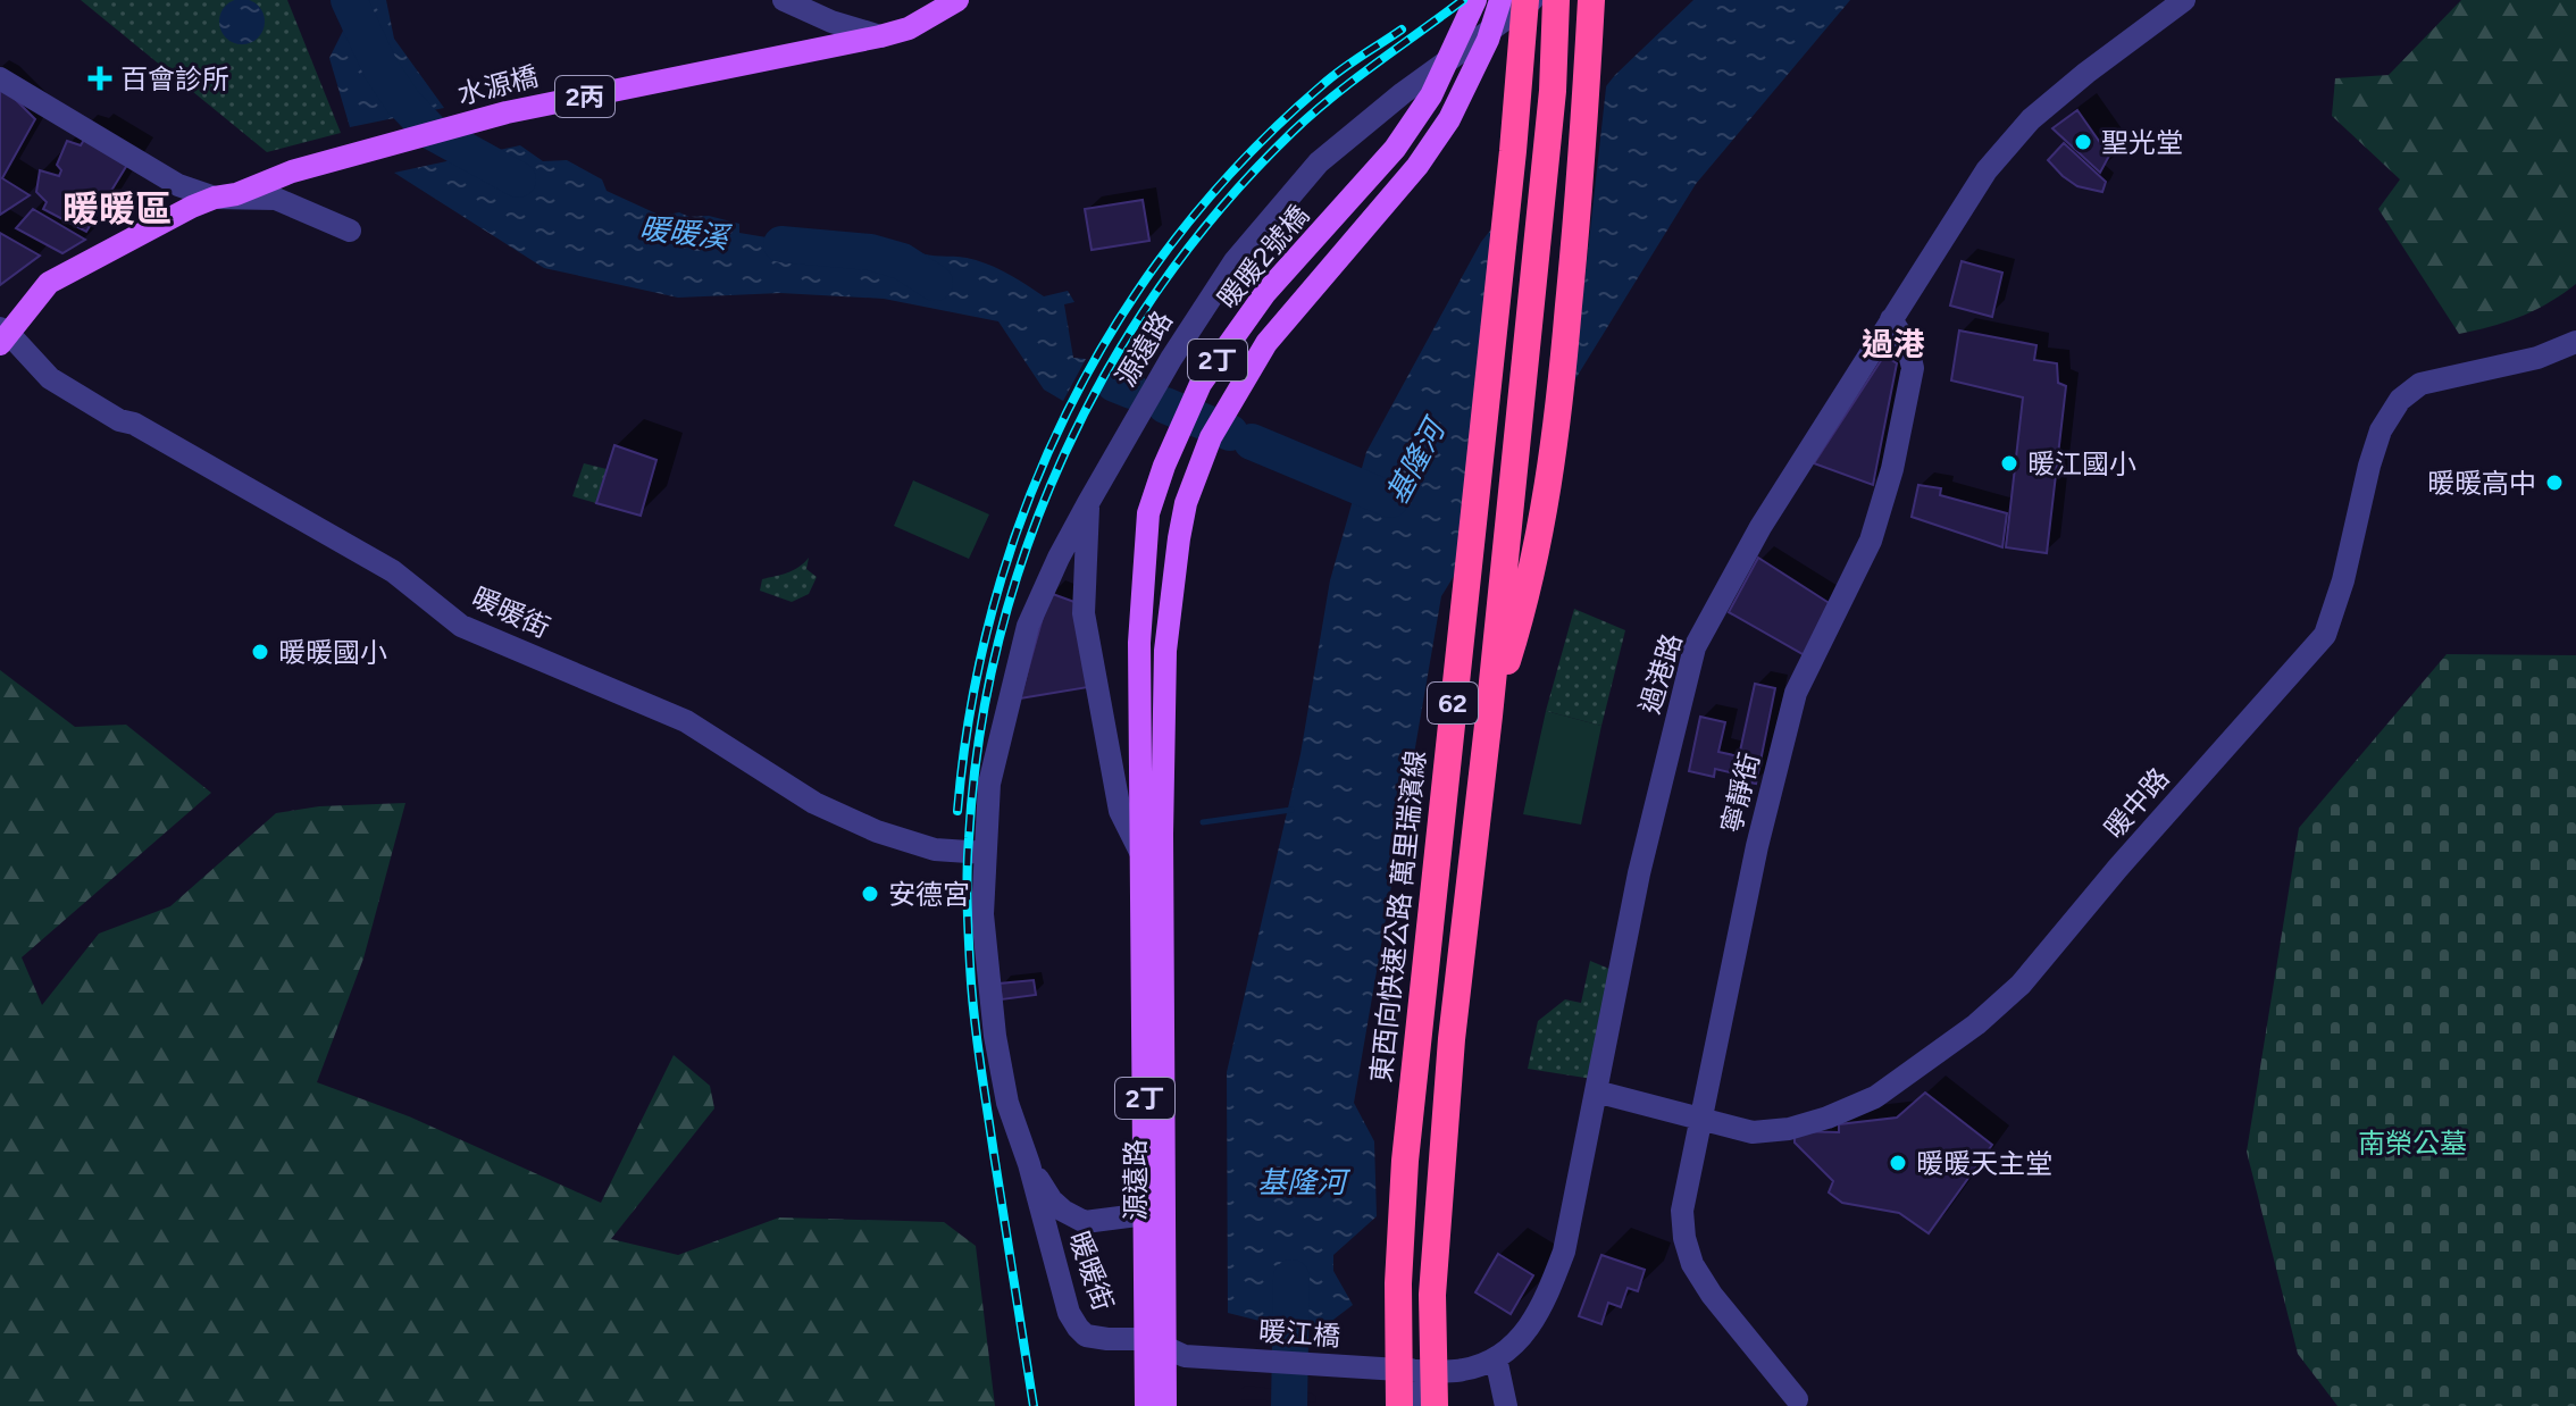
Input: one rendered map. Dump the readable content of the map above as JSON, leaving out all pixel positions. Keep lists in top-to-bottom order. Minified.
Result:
{"streets":{"highway":["62","東西向快速公路 萬里瑞濱線"],"main road":["水源橋","2丙","暖暖2號橋","源遠路","2丁"],"street":["暖暖街","過港路","寧靜街","暖中路","暖江橋"]},"crossings":[["水源橋","2丙"],["2丙","暖暖街"],["暖暖2號橋","源遠路"],["暖暖2號橋","2丁"],["源遠路","2丁"],["源遠路","暖暖街"],["源遠路","暖江橋"],["暖暖街","暖江橋"],["過港路","寧靜街"],["過港路","暖中路"],["過港路","暖江橋"],["寧靜街","暖中路"]],"districts":["暖暖區","過港"],"water":["暖暖溪","基隆河"],"parks":["南榮公墓"],"places":{"health":["百會診所"],"other":["聖光堂","暖江國小","暖暖高中","暖暖國小","安德宮","暖暖天主堂"]}}
